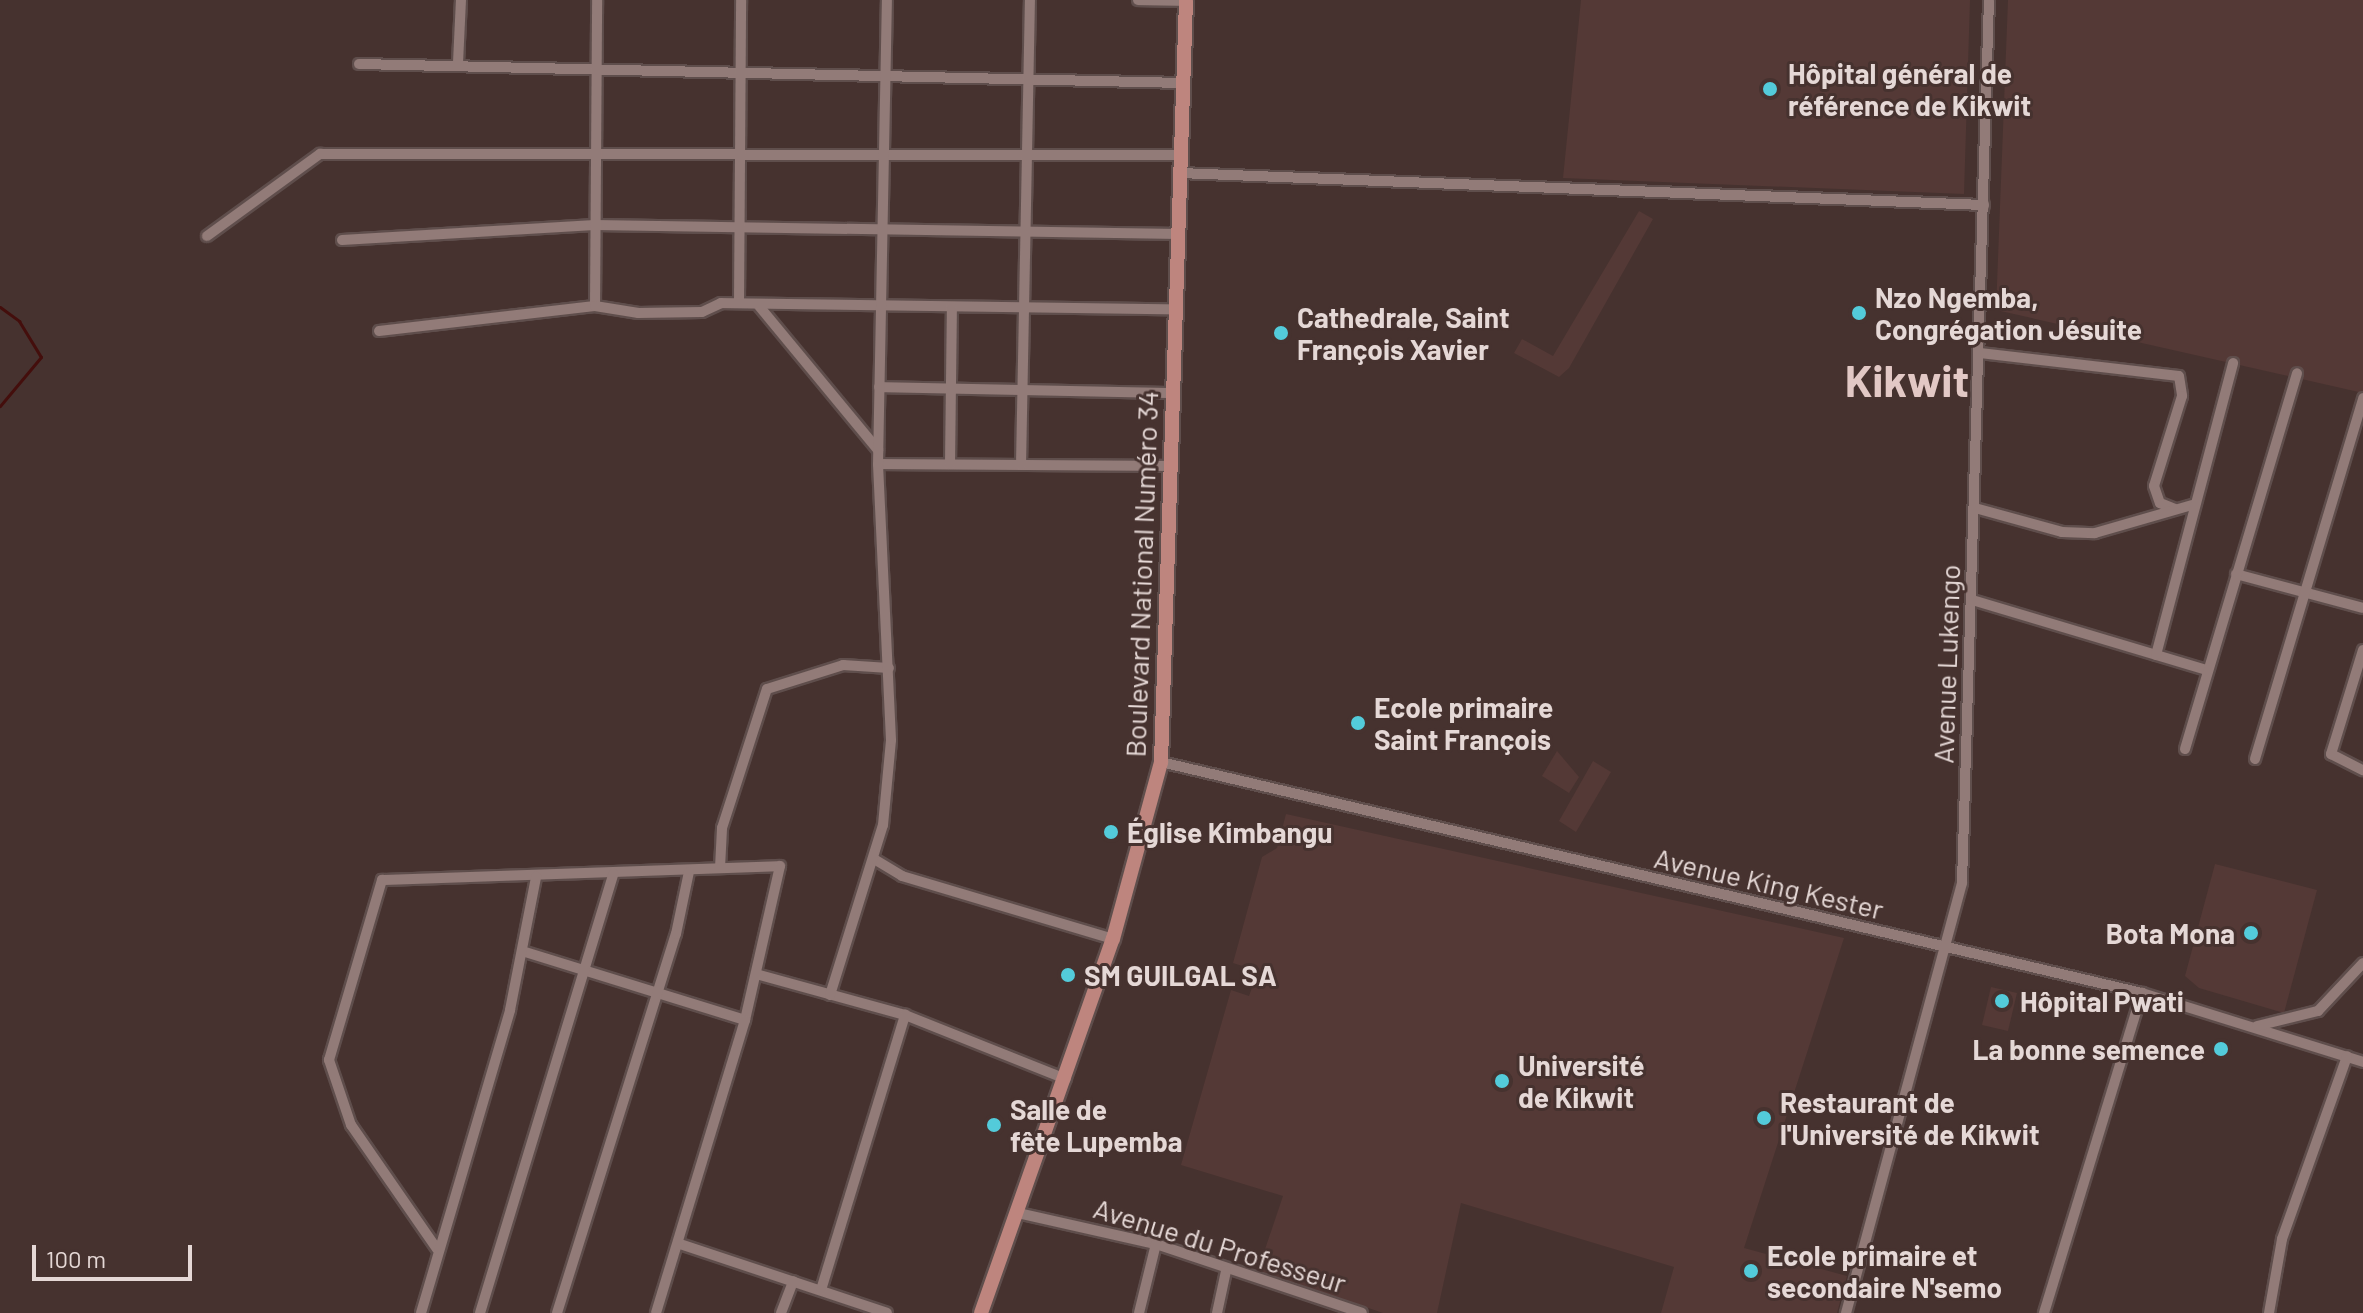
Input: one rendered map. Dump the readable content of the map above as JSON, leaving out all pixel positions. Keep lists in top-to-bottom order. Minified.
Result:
{"streets":{"main road":["Boulevard National Numéro 34"],"street":["Avenue Lukengo","Avenue King Kester","Avenue du Professeur"]},"crossings":[["Boulevard National Numéro 34","Avenue King Kester"],["Boulevard National Numéro 34","Avenue du Professeur"],["Avenue Lukengo","Avenue King Kester"]],"districts":["Kikwit"],"places":["Hôpital général de référence de Kikwit","Nzo Ngemba, Congrégation Jésuite","Cathedrale, Saint François Xavier","Ecole primaire Saint François","Église Kimbangu","Bota Mona","SM GUILGAL SA","Hôpital Pwati","La bonne semence","Université de Kikwit","Restaurant de l'Université de Kikwit","Salle de fête Lupemba","Ecole primaire et secondaire N'semo"],"scale_bar":"100 m"}
